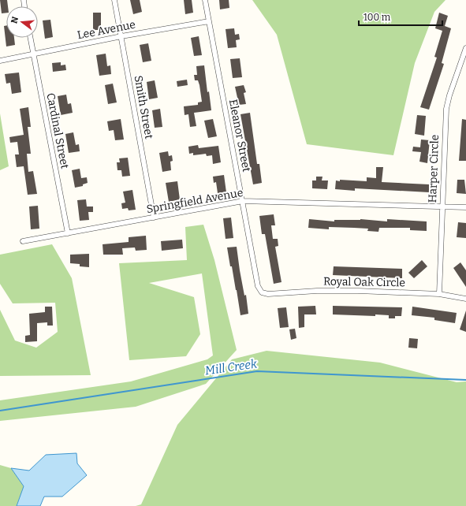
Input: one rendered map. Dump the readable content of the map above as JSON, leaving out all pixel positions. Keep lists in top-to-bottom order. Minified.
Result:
{"streets":{"street":["Lee Avenue","Smith Street","Cardinal Street","Eleanor Street","Harper Circle","Springfield Avenue","Royal Oak Circle"]},"crossings":[["Lee Avenue","Smith Street"],["Lee Avenue","Cardinal Street"],["Lee Avenue","Eleanor Street"],["Smith Street","Springfield Avenue"],["Cardinal Street","Springfield Avenue"],["Eleanor Street","Springfield Avenue"],["Eleanor Street","Royal Oak Circle"],["Harper Circle","Springfield Avenue"],["Harper Circle","Royal Oak Circle"]],"water":["Mill Creek"],"scale_bar":"100 m","north":"left"}
